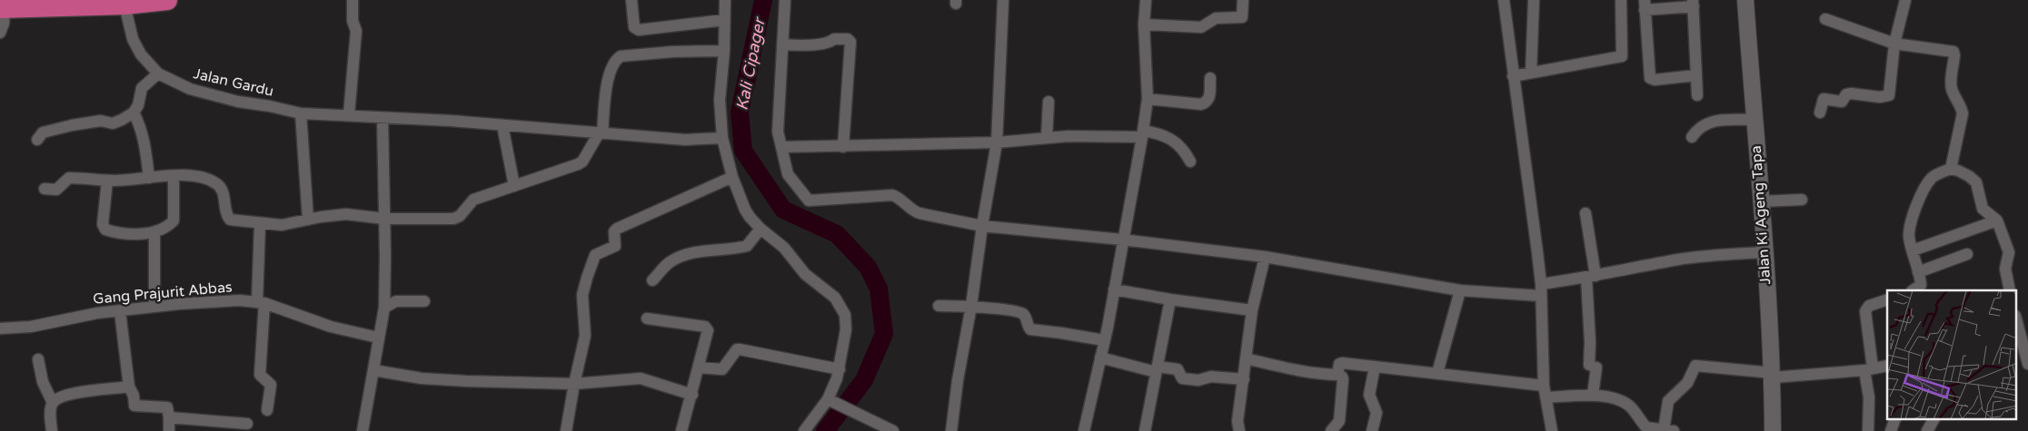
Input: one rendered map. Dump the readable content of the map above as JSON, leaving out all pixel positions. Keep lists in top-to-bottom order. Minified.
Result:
{"streets":{"street":["Jalan Gardu","Jalan Ki Ageng Tapa","Gang Prajurit Abbas"]},"water":["Kali Cipager"]}
